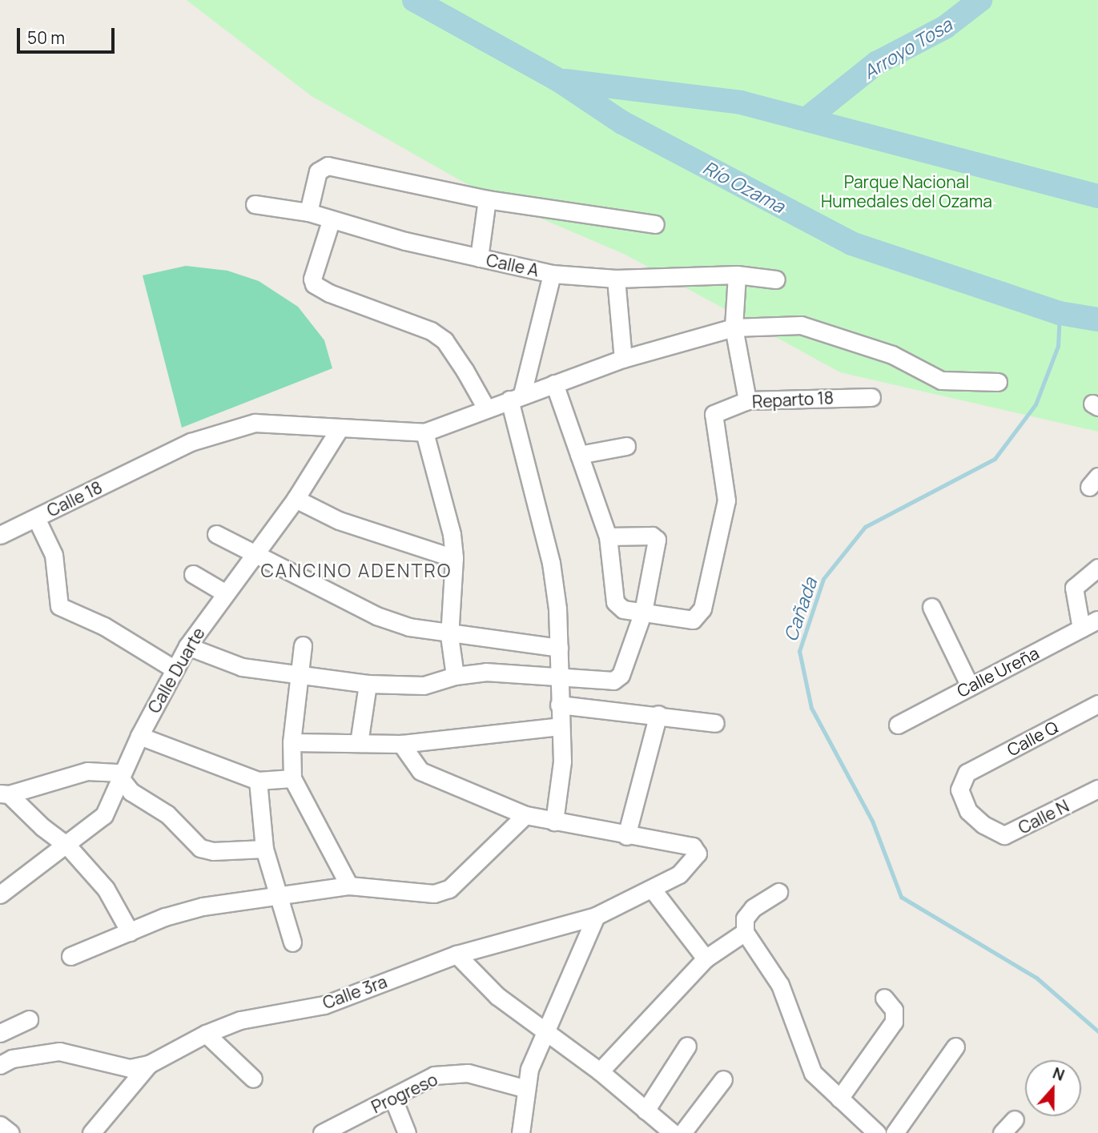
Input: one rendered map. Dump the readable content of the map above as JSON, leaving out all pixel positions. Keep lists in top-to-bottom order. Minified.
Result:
{"streets":{"street":["Calle A","Reparto 18","Calle 18","Calle Duarte","Calle Ureña","Calle Q","Calle N","Calle 3ra","Progreso"]},"crossings":[["Calle 18","Calle Duarte"],["Calle Q","Calle N"]],"districts":["CANCINO ADENTRO"],"water":["Arroyo Tosa","Río Ozama","Cañada"],"parks":["Parque Nacional Humedales del Ozama"],"scale_bar":"50 m","north":"top"}
